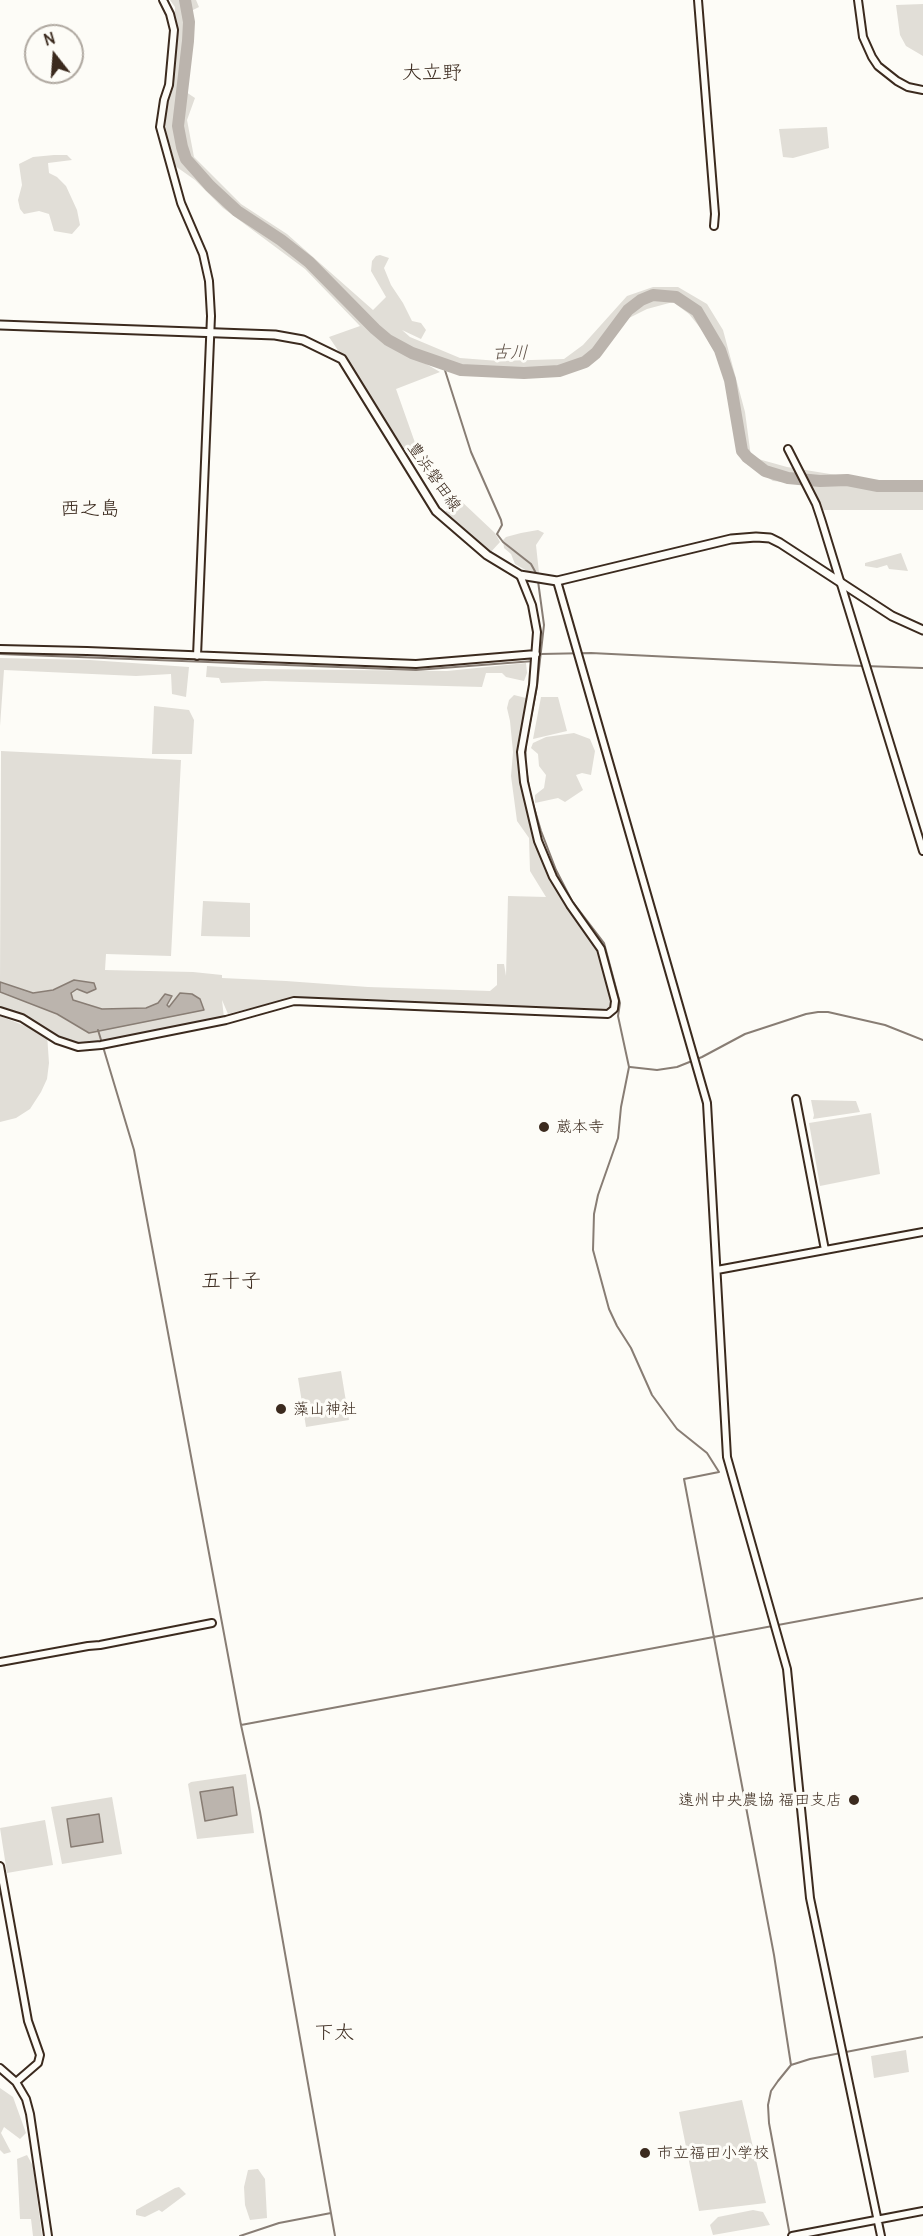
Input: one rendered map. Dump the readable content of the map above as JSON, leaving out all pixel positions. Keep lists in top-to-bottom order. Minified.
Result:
{"streets":{"main road":["豊浜磐田線"]},"districts":["大立野","西之島","五十子","下太"],"water":["古川"],"places":["蔵本寺","藻山神社","遠州中央農協 福田支店","市立福田小学校"],"north":"top"}
